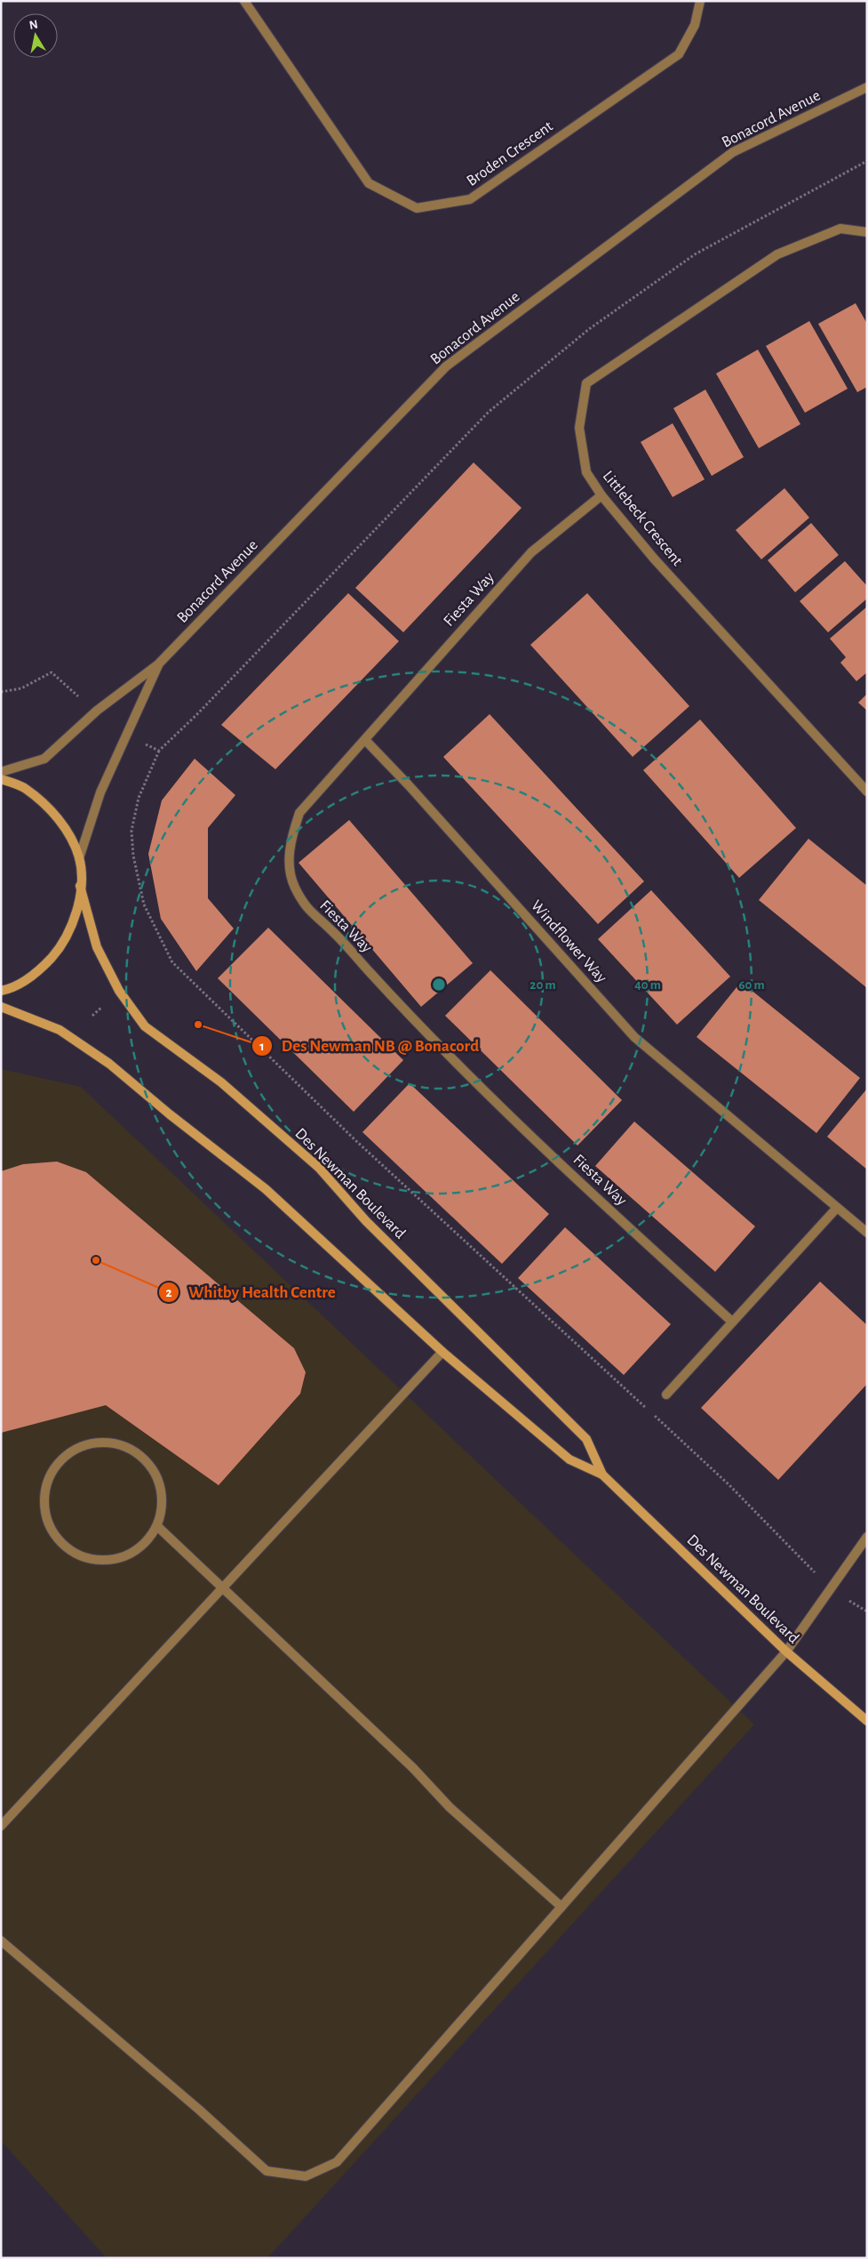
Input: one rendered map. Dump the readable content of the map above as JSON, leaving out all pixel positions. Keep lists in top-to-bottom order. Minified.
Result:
{"streets":{"street":["Bonacord Avenue","Broden Crescent","Littlebeck Crescent","Fiesta Way","Windflower Way","Des Newman Boulevard"]},"crossings":[["Littlebeck Crescent","Fiesta Way"],["Fiesta Way","Windflower Way"]],"places":["Des Newman NB @ Bonacord","Whitby Health Centre"],"north":"top","rings":["20 m","40 m","60 m"]}
